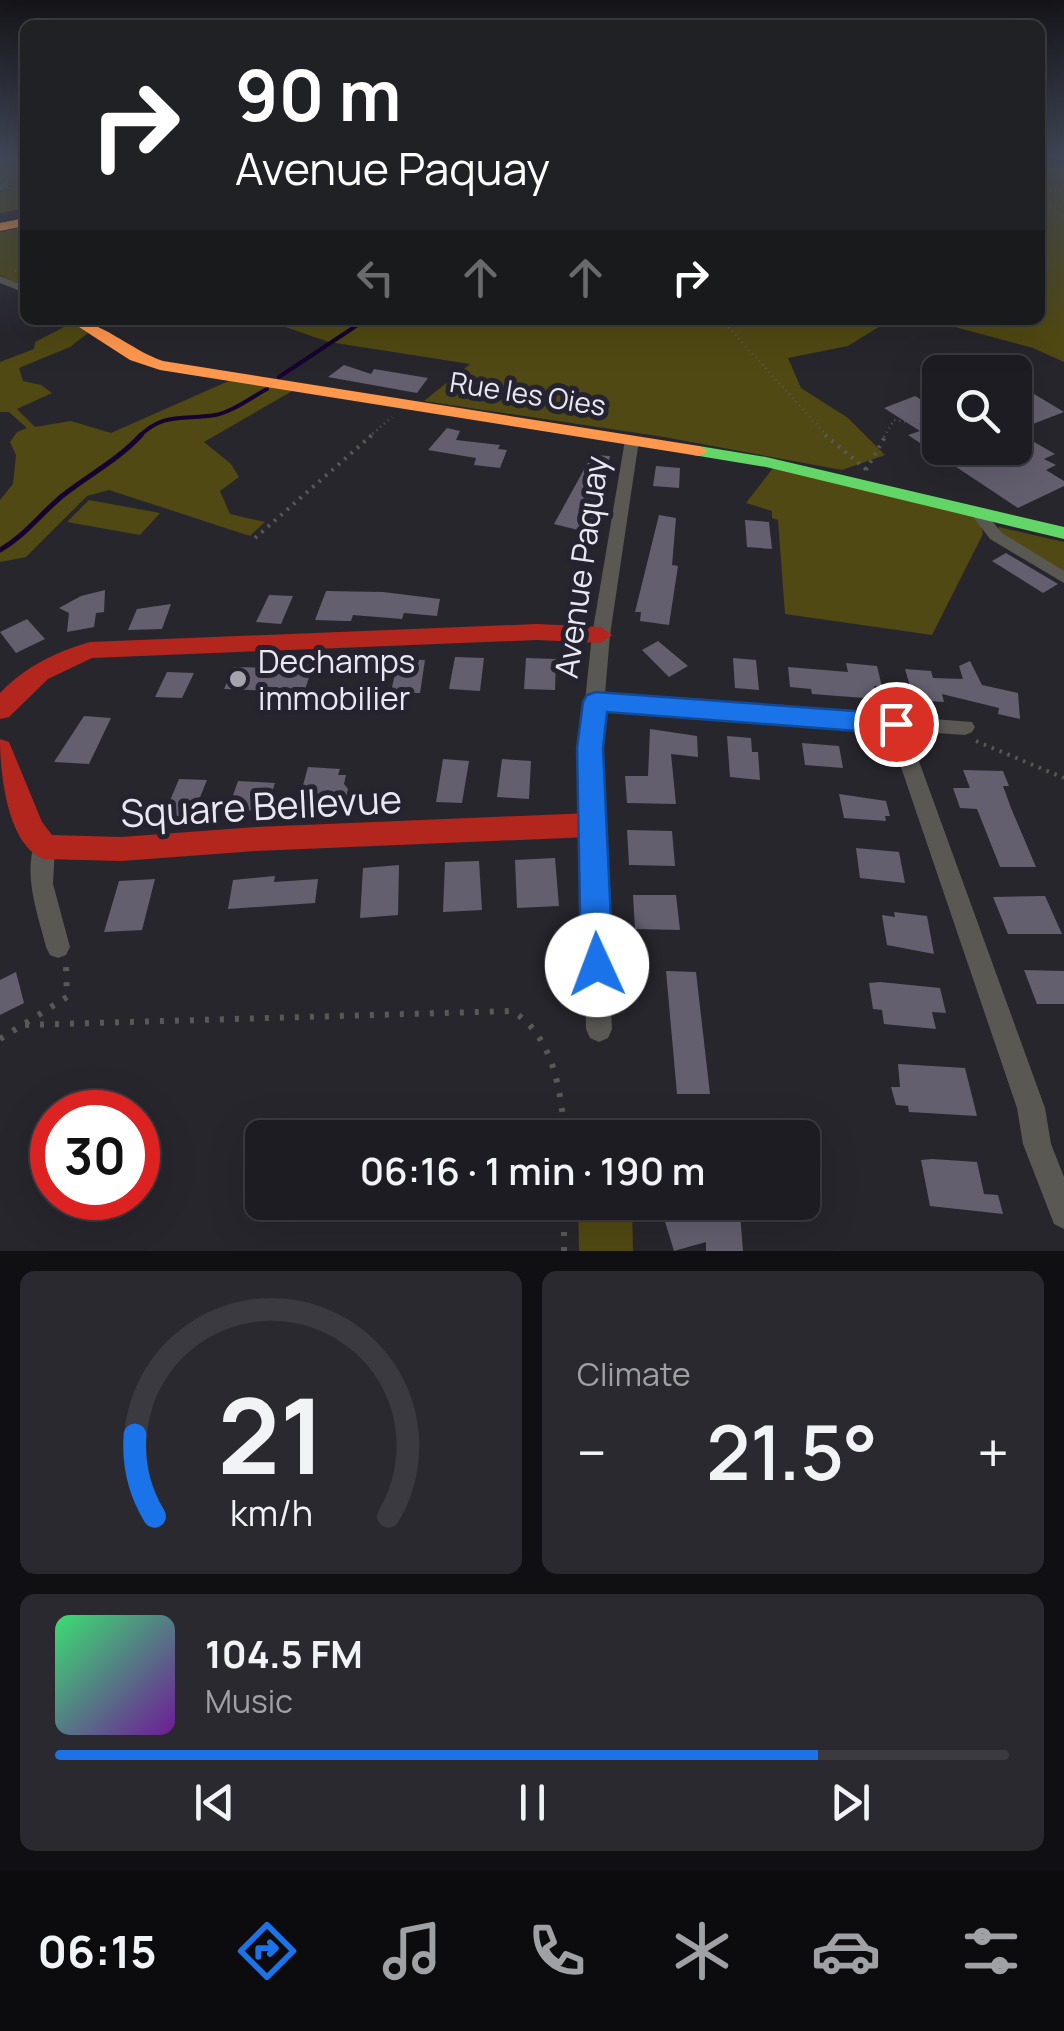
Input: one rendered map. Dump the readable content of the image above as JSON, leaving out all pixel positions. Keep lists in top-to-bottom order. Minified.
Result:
{"streets":{"main road":["Rue les Oies","Square Bellevue"],"street":["Avenue Paquay"]},"crossings":[["Rue les Oies","Avenue Paquay"]],"places":["Dechamps immobilier"],"page":{"turn":["90 m","Avenue Paquay"],"limit":"30","trip":"06:16 · 1 min · 190 m","tile":"Climate","heat":["−","21.5°","+"],"song":["104.5 FM","Music"],"tabs":"06:15","gauge":["21","km/h"]}}
